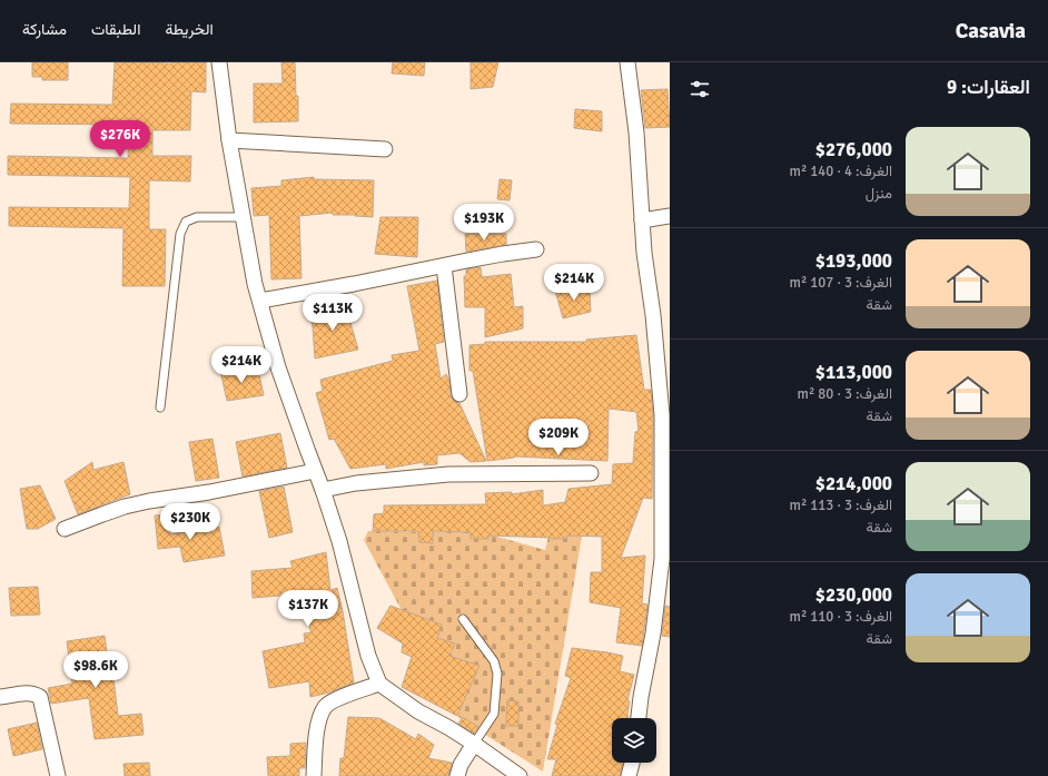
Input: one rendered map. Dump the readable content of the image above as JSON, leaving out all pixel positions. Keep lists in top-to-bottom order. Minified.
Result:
{"page":{"header":"Casavia","nav":["الخريطة","الطبقات","مشاركة"],"heading":"العقارات: 9","list":[{"name":"$276,000","note":"الغرف: 4 · 140 m² · منزل"},{"name":"$193,000","note":"الغرف: 3 · 107 m² · شقة"},{"name":"$113,000","note":"الغرف: 3 · 80 m² · شقة"},{"name":"$214,000","note":"الغرف: 3 · 113 m² · شقة"},{"name":"$230,000","note":"الغرف: 3 · 110 m² · شقة"}],"price":["$276K","$193K","$214K","$113K","$214K","$209K","$230K","$137K","$98.6K"]}}
